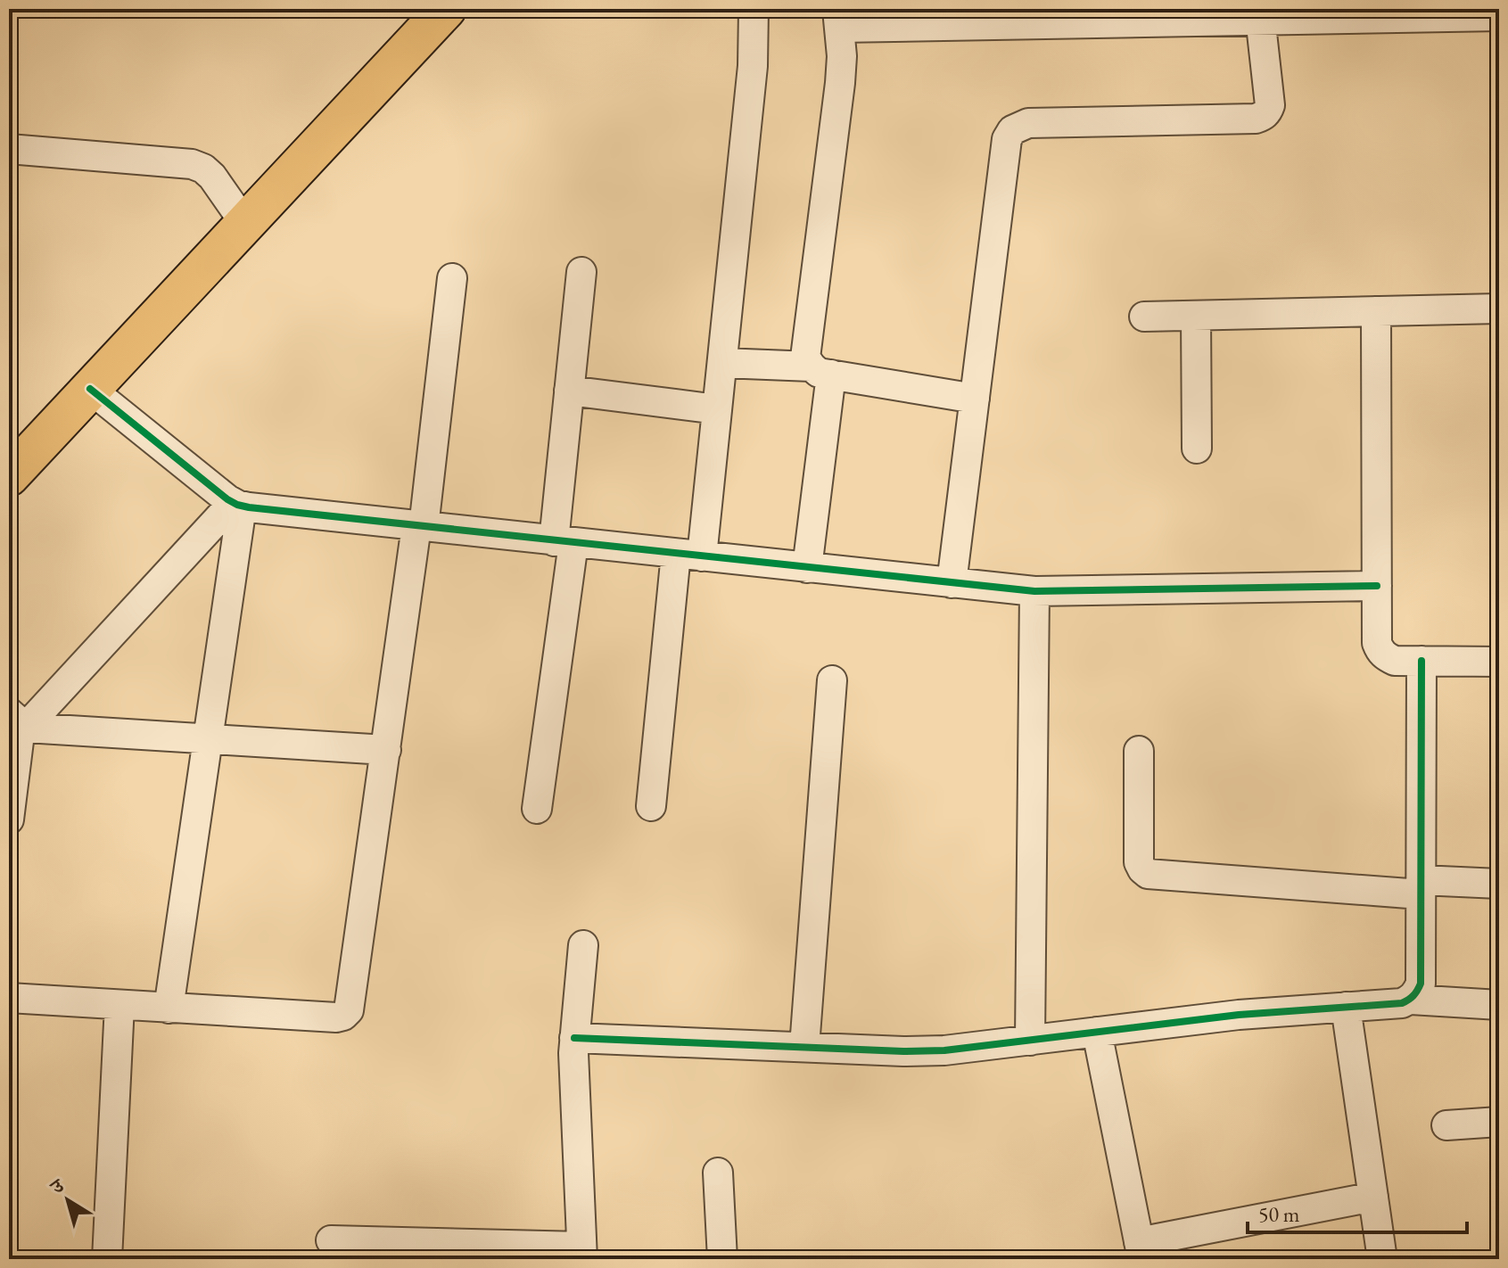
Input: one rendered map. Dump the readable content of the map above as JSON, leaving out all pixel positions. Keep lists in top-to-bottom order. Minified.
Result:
{"scale_bar":"50 m","north":"top left"}
